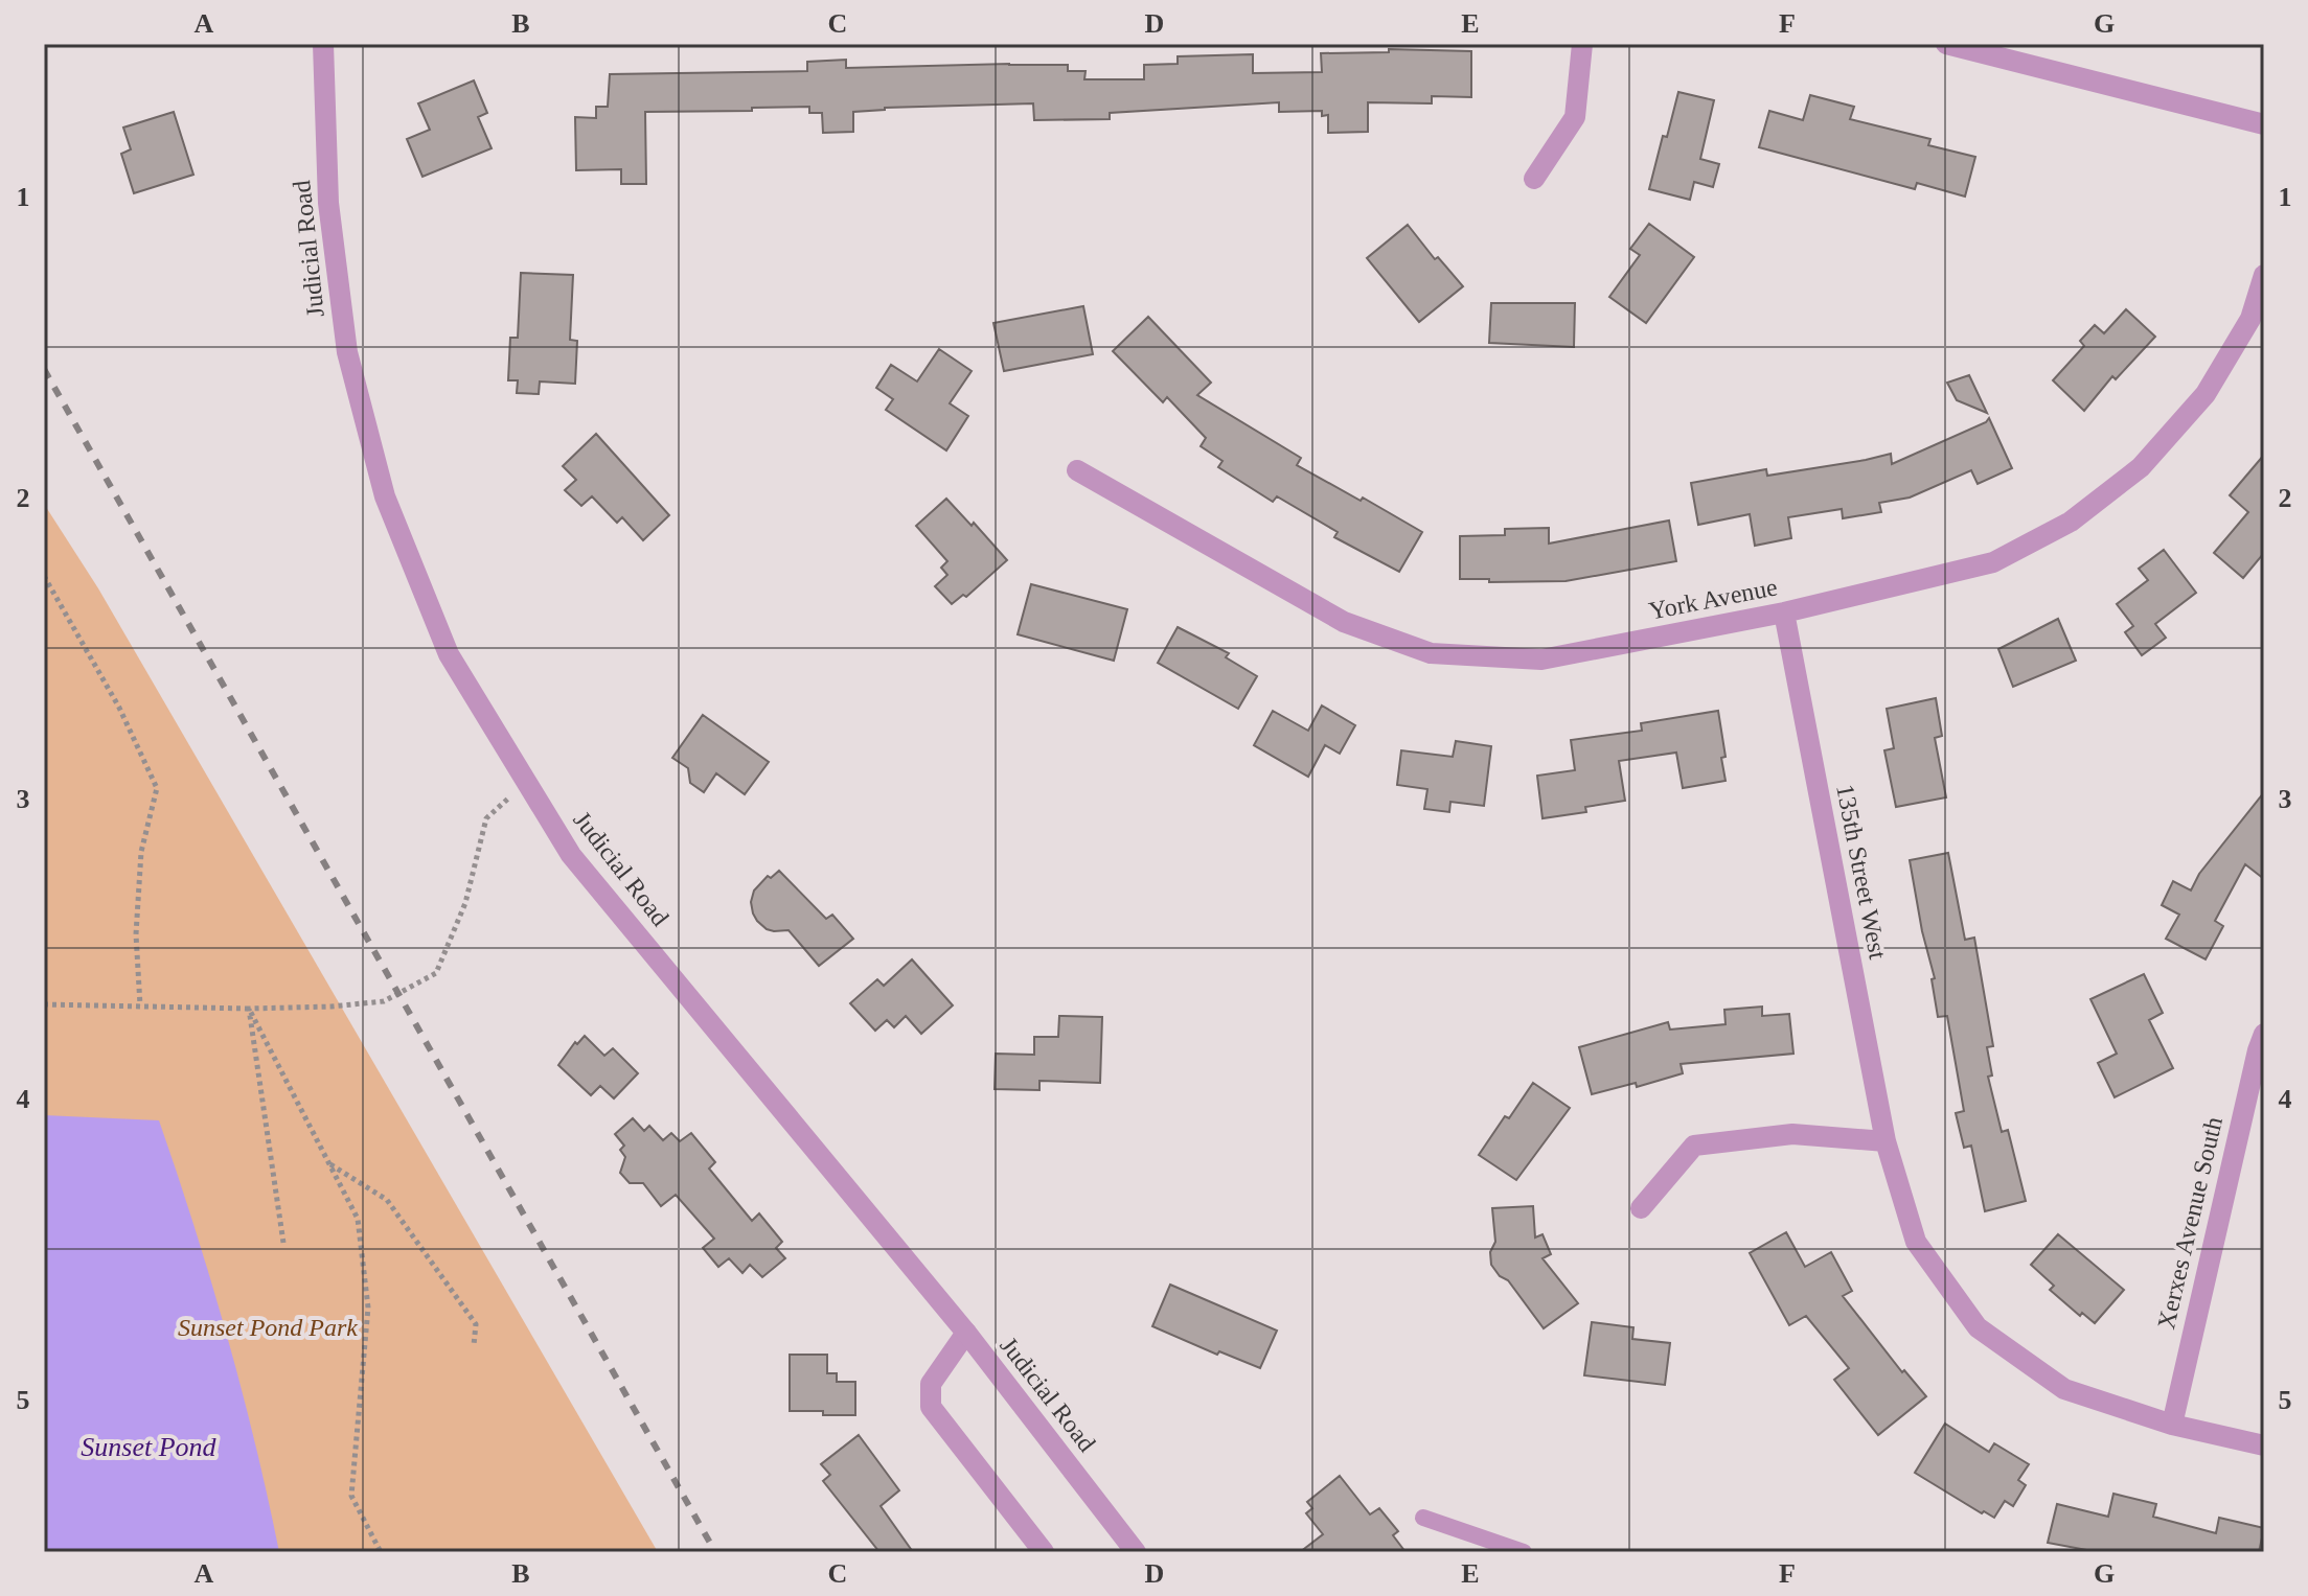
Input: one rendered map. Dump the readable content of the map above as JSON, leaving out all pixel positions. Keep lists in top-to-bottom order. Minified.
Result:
{"streets":{"street":["Judicial Road","York Avenue","135th Street West","Xerxes Avenue South"]},"crossings":[["York Avenue","135th Street West"],["135th Street West","Xerxes Avenue South"]],"water":["Sunset Pond"],"parks":["Sunset Pond Park"],"grid":{"columns":["A","B","C","D","E","F","G"],"rows":["1","2","3","4","5"]}}
